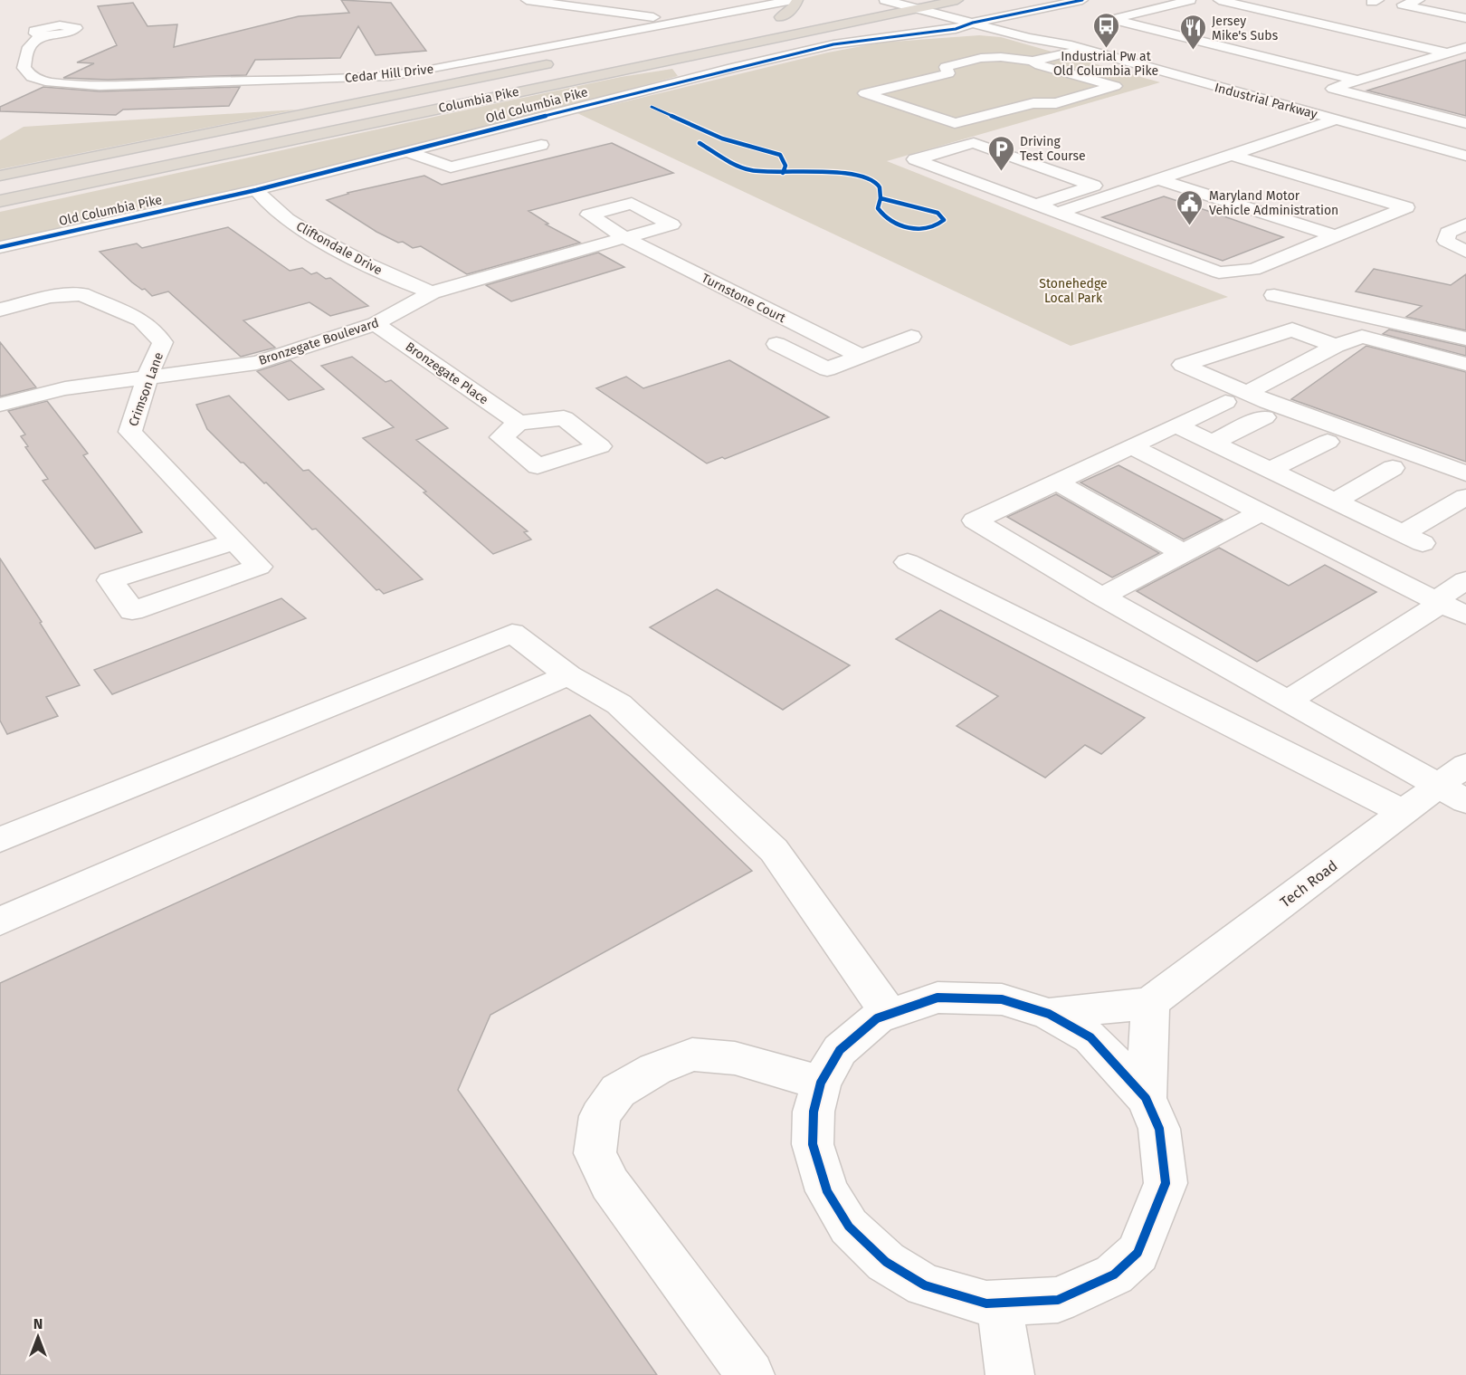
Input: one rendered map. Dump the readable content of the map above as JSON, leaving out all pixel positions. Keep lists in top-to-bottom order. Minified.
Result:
{"streets":{"highway":["Columbia Pike"],"street":["Cedar Hill Drive","Industrial Parkway","Old Columbia Pike","Cliftondale Drive","Turnstone Court","Bronzegate Boulevard","Bronzegate Place","Crimson Lane","Tech Road"]},"crossings":[["Columbia Pike","Industrial Parkway"],["Industrial Parkway","Old Columbia Pike"],["Old Columbia Pike","Cliftondale Drive"],["Cliftondale Drive","Bronzegate Boulevard"],["Turnstone Court","Bronzegate Boulevard"],["Bronzegate Boulevard","Bronzegate Place"],["Bronzegate Boulevard","Crimson Lane"]],"parks":["Stonehedge Local Park"],"places":{"bus stop":["Industrial Pw at Old Columbia Pike"],"restaurant":["Jersey Mike's Subs"],"parking":["Driving Test Course"],"public building":["Maryland Motor Vehicle Administration"]},"north":"top"}
